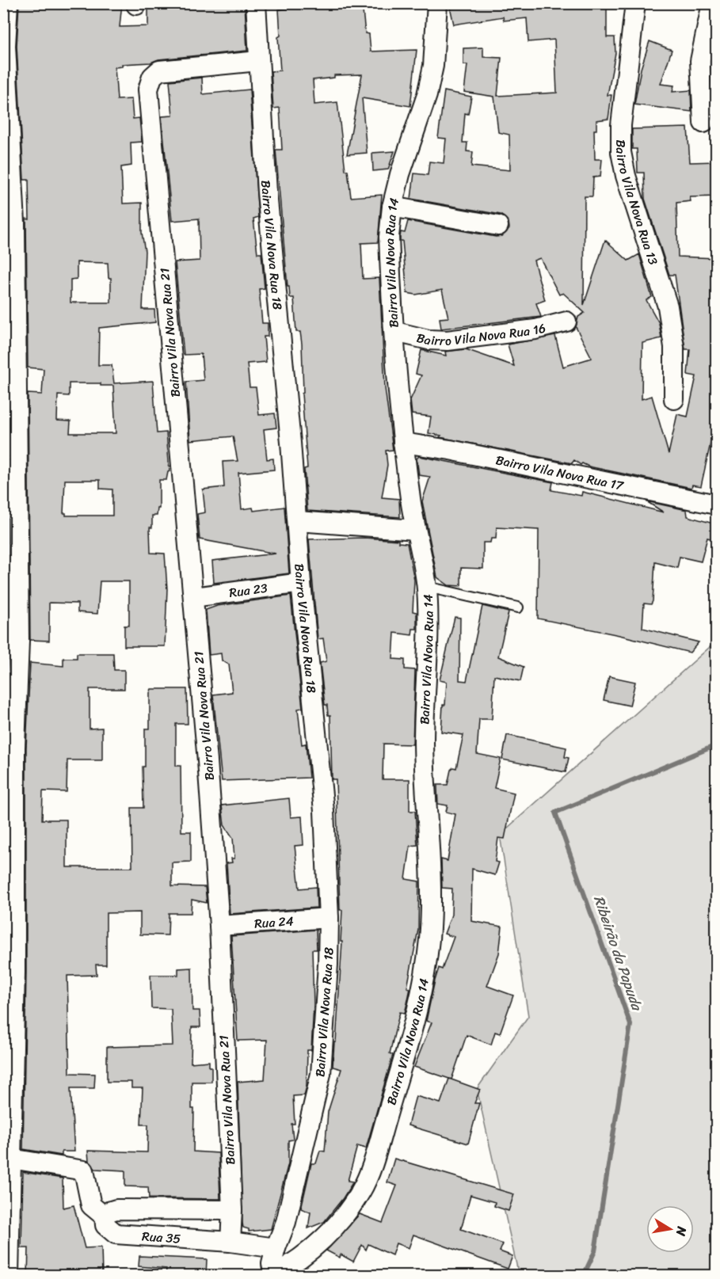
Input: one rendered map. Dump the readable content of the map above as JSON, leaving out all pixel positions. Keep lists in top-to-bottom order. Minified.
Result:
{"streets":{"street":["Bairro Vila Nova Rua 13","Bairro Vila Nova Rua 18","Bairro Vila Nova Rua 14","Bairro Vila Nova Rua 16","Bairro Vila Nova Rua 21","Bairro Vila Nova Rua 17","Rua 23","Rua 24","Rua 35"]},"crossings":[["Bairro Vila Nova Rua 18","Bairro Vila Nova Rua 14"],["Bairro Vila Nova Rua 18","Bairro Vila Nova Rua 21"],["Bairro Vila Nova Rua 18","Rua 23"],["Bairro Vila Nova Rua 18","Rua 24"],["Bairro Vila Nova Rua 18","Rua 35"],["Bairro Vila Nova Rua 14","Bairro Vila Nova Rua 16"],["Bairro Vila Nova Rua 14","Bairro Vila Nova Rua 17"],["Bairro Vila Nova Rua 21","Rua 23"],["Bairro Vila Nova Rua 21","Rua 24"],["Bairro Vila Nova Rua 21","Rua 35"]],"water":["Ribeirão da Papuda"],"north":"right"}
